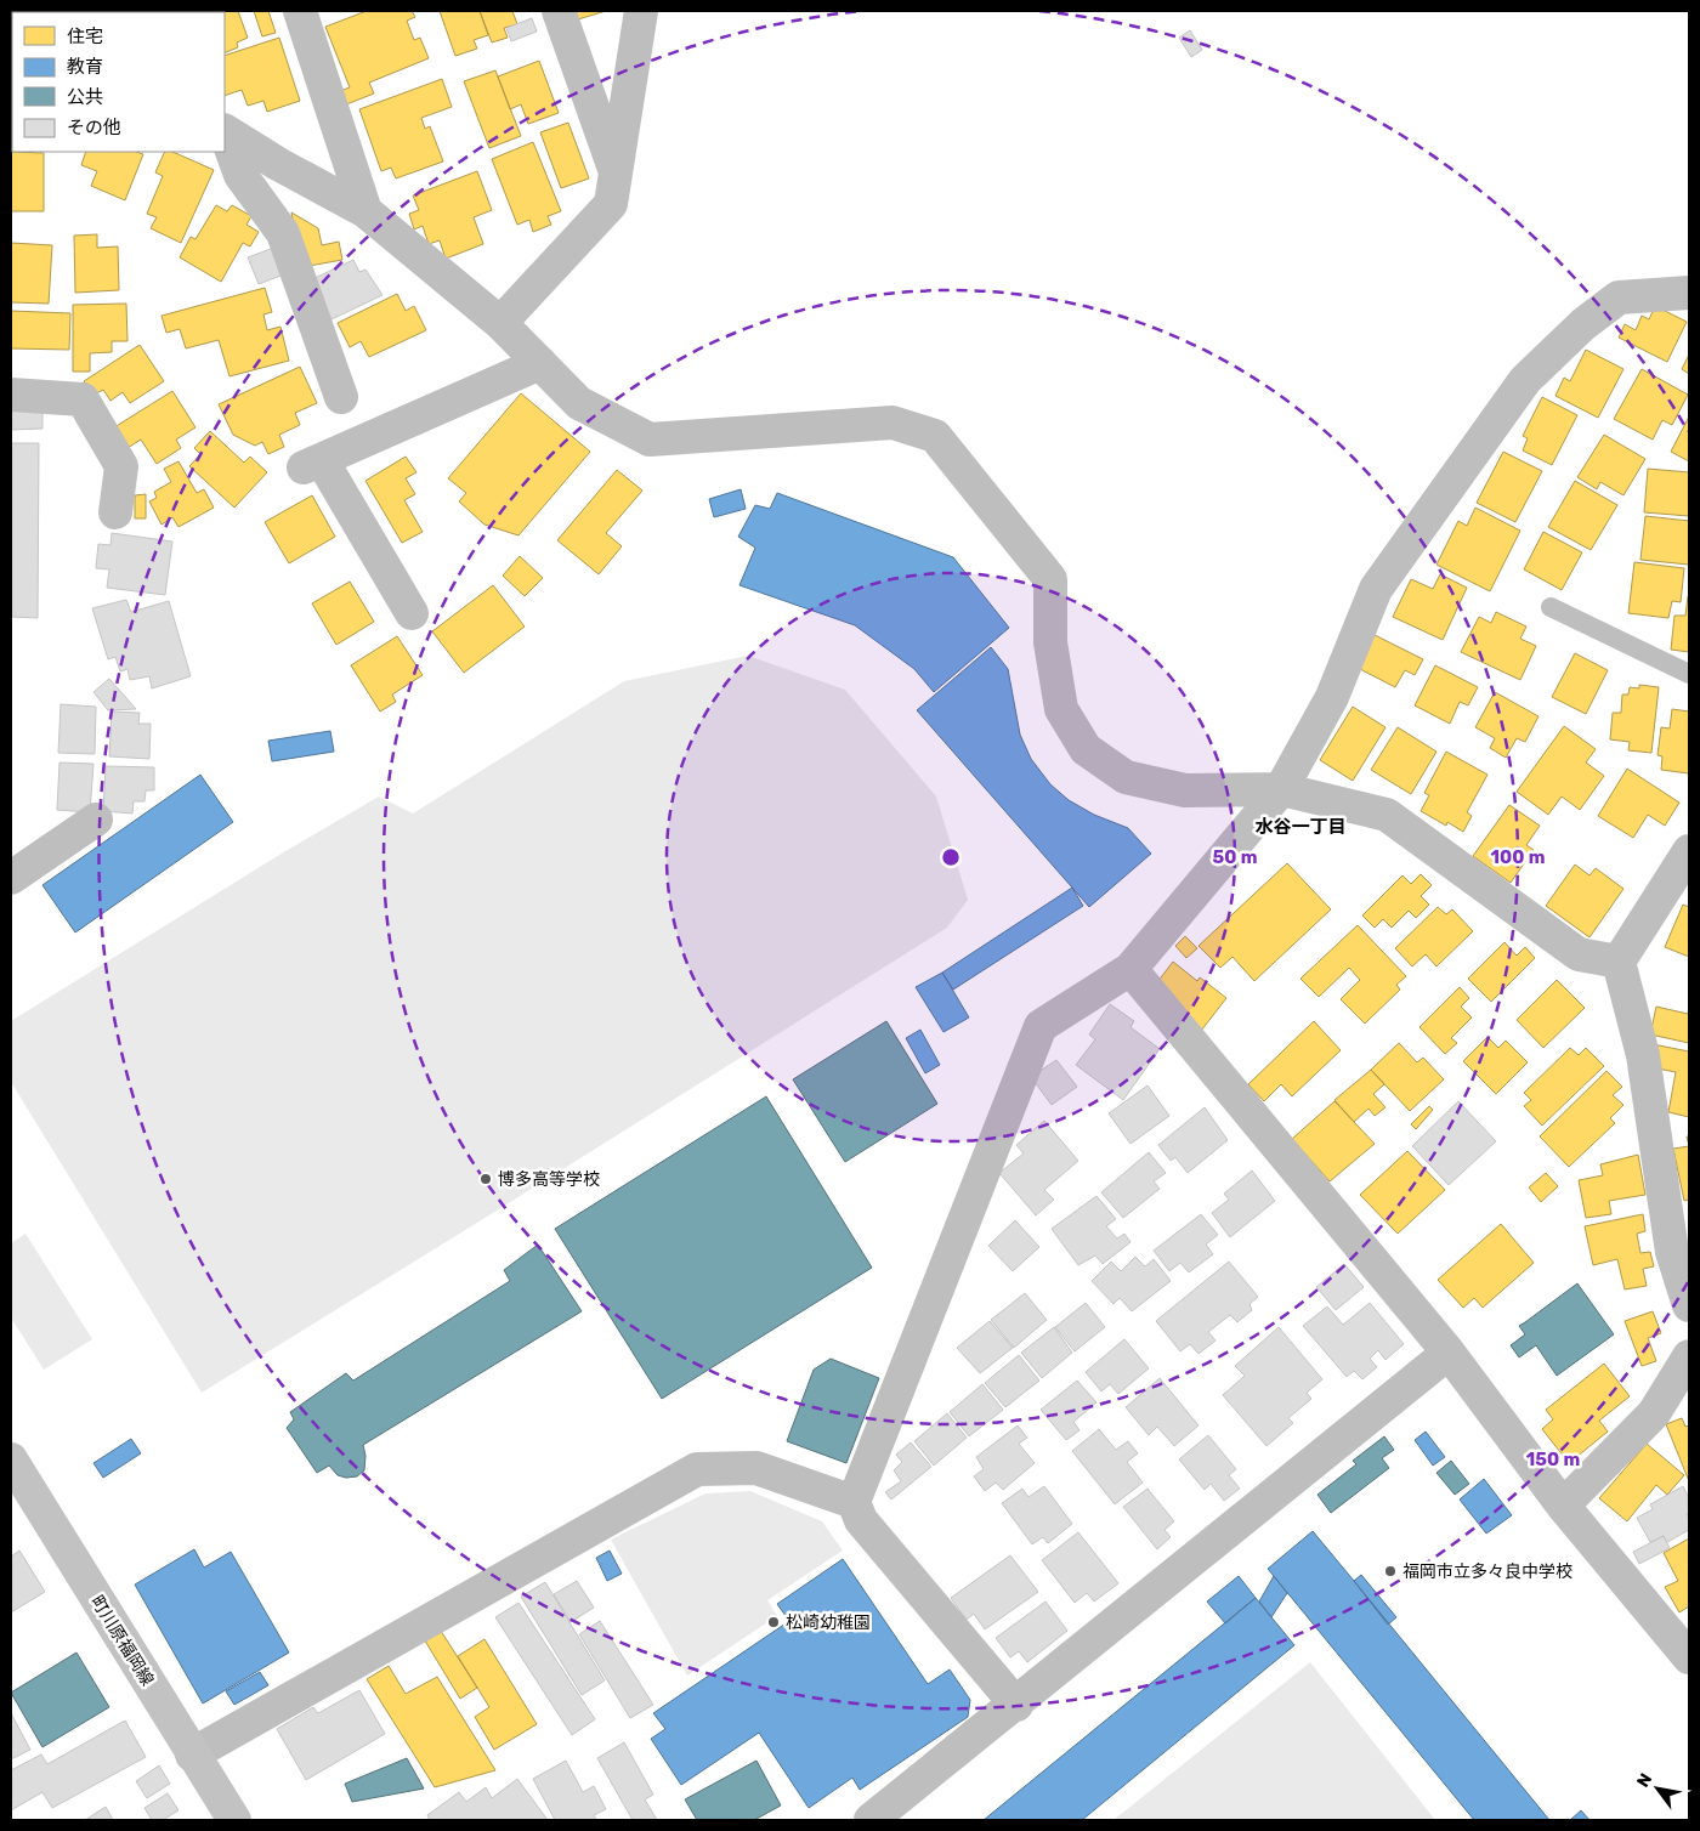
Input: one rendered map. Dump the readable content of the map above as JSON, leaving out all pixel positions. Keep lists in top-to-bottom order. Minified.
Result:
{"streets":{"main road":["町川原福岡線"]},"districts":["水谷一丁目"],"places":["博多高等学校","福岡市立多々良中学校","松崎幼稚園"],"legend":["住宅","教育","公共","その他"],"north":"top left","rings":["50 m","100 m","150 m"]}
